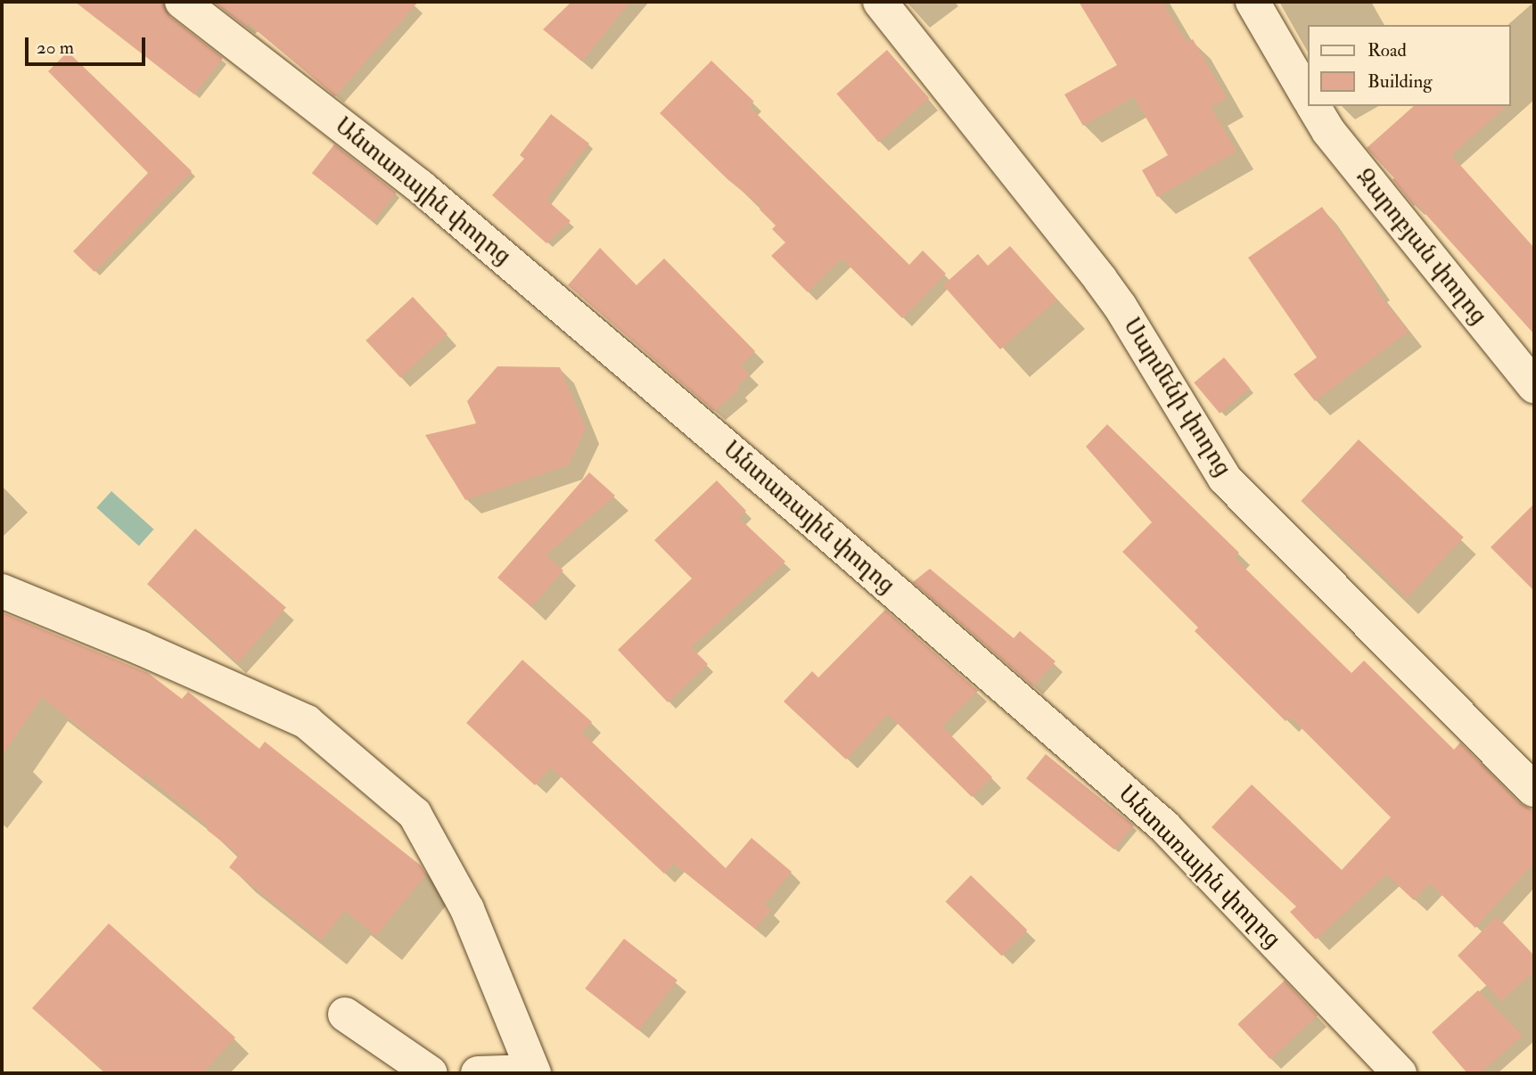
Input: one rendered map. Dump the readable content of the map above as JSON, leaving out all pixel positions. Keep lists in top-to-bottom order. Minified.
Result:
{"streets":{"street":["Անտառային փողոց","Զարոբյան փողոց","Սարմենի փողոց"]},"legend":["Road","Building"],"scale_bar":"20 m"}
